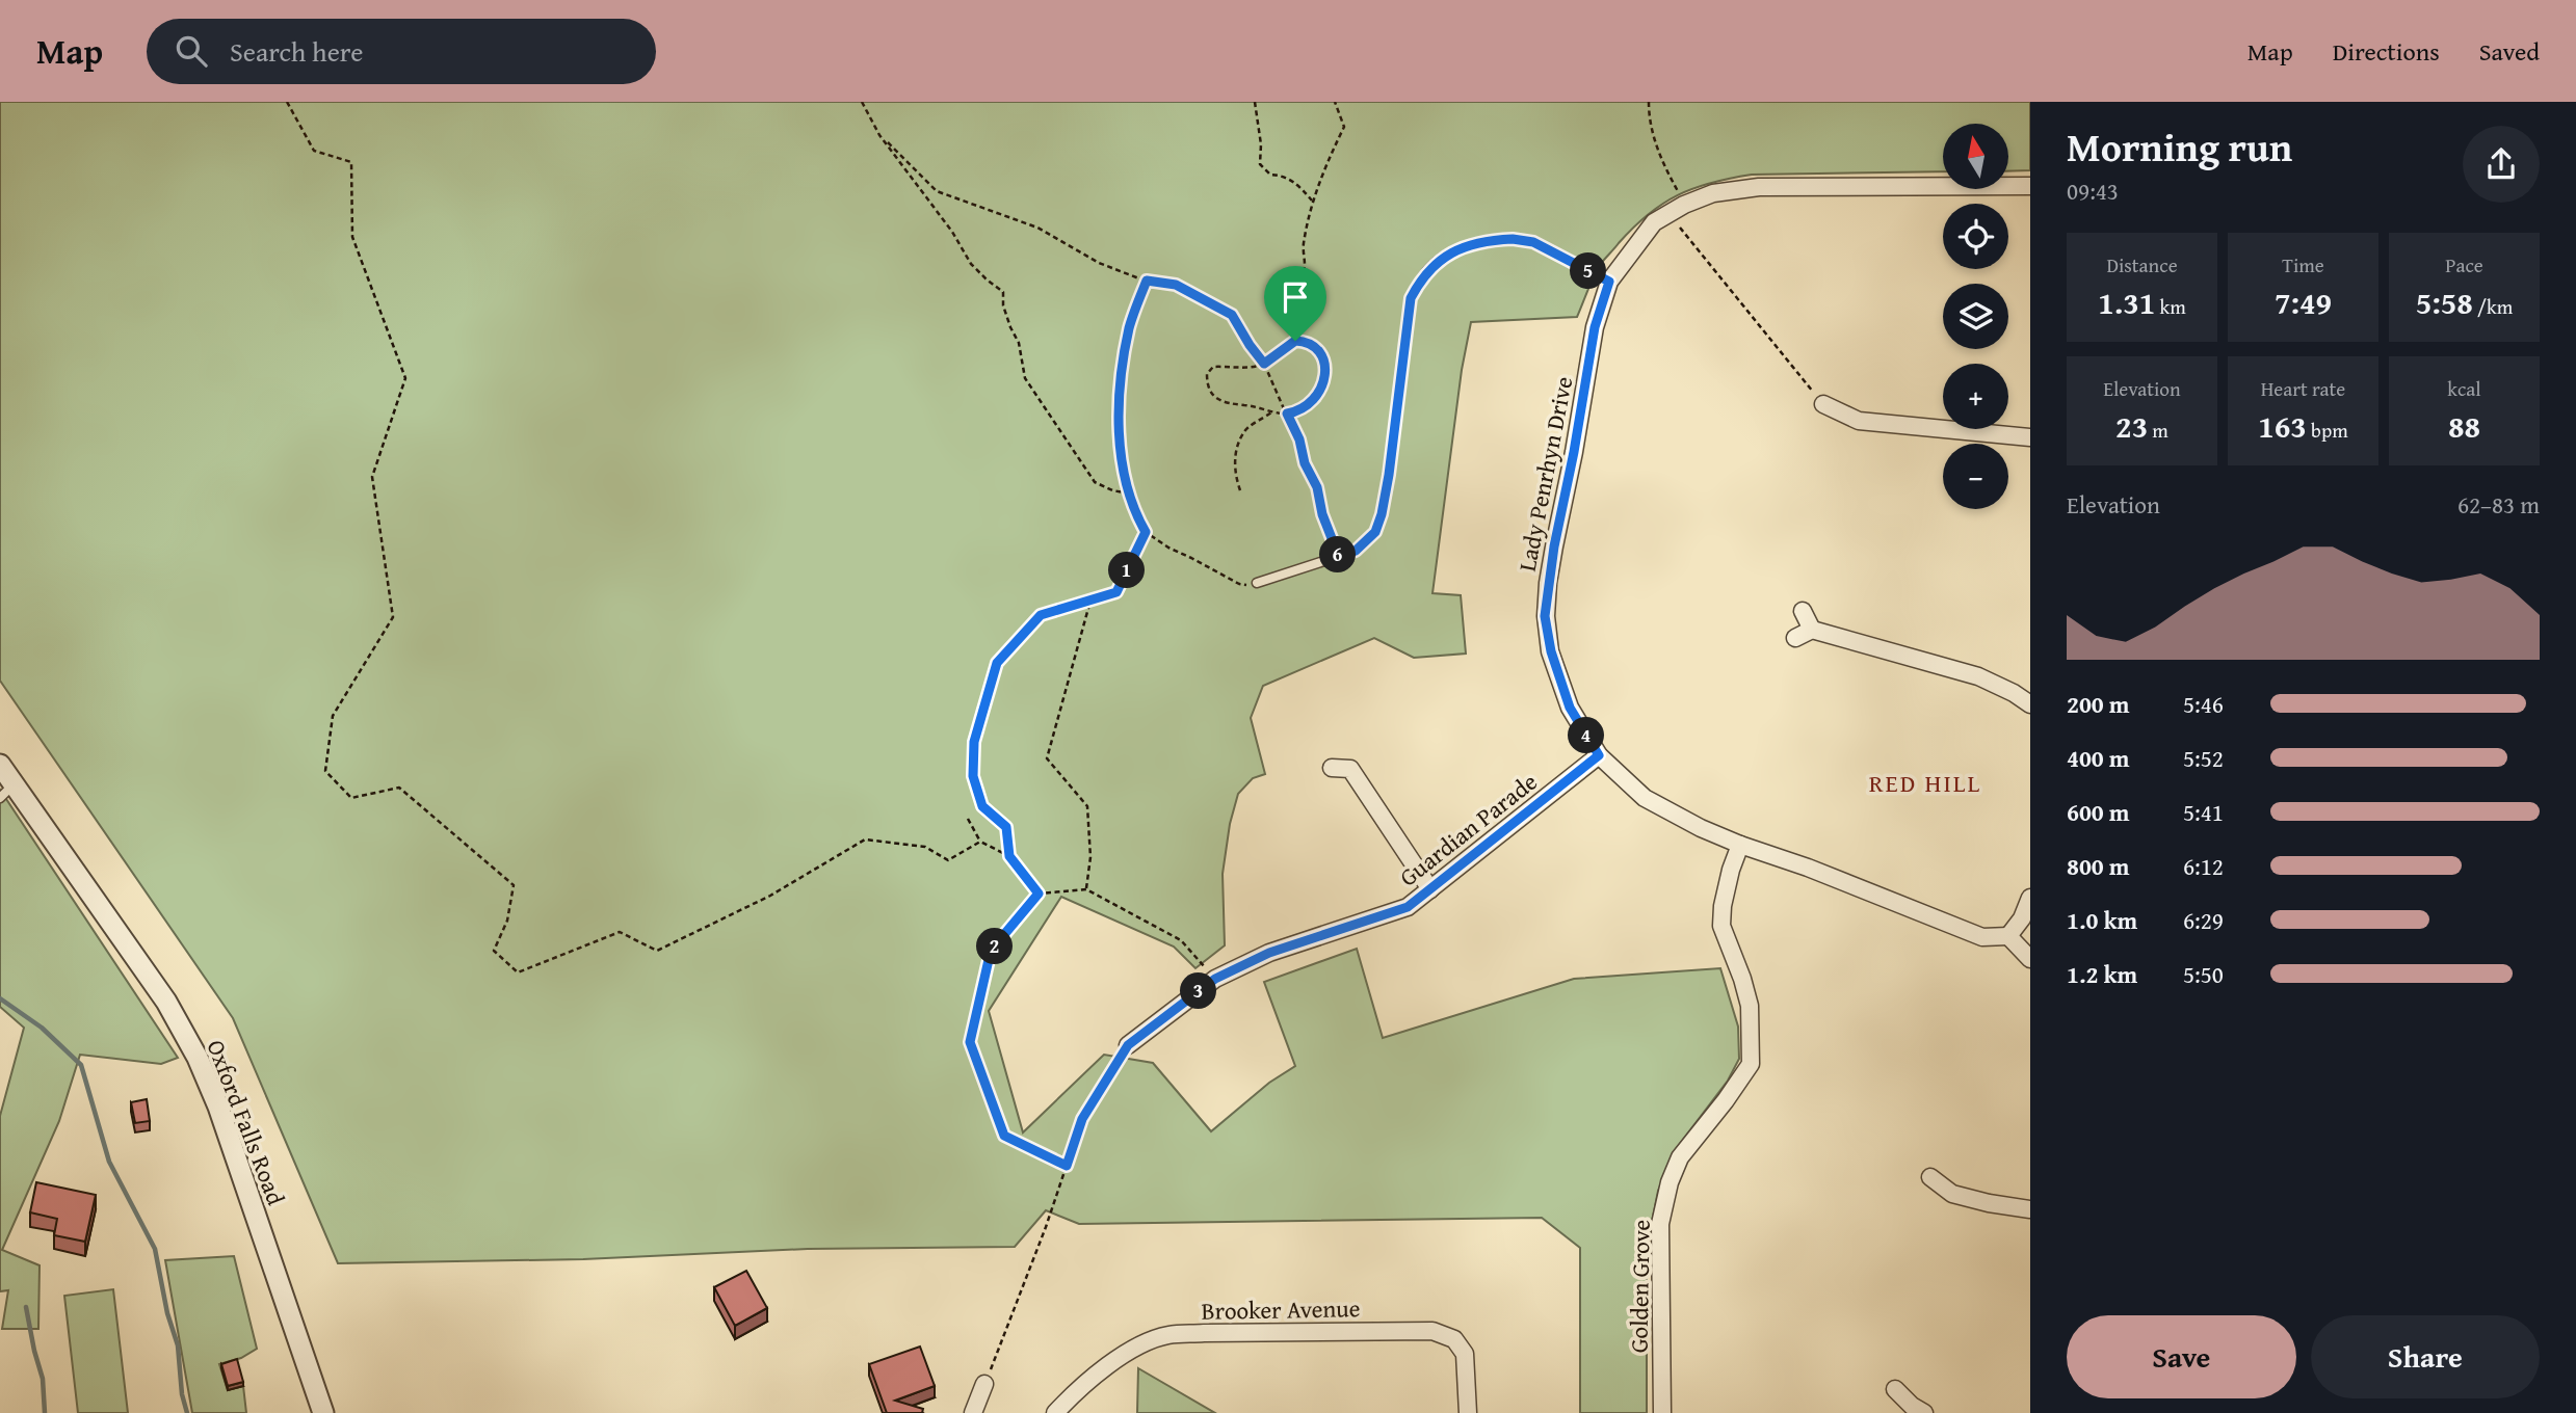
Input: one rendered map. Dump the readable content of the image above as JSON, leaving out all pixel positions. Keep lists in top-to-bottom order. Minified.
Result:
{"streets":{"street":["Lady Penrhyn Drive","Guardian Parade","Oxford Falls Road","Golden Grove","Brooker Avenue"]},"crossings":[["Lady Penrhyn Drive","Guardian Parade"],["Lady Penrhyn Drive","Golden Grove"]],"districts":["RED HILL"],"north":"top","page":{"header":"Map","search":"Search here","nav":["Map","Directions","Saved"],"heading":["Morning run","09:43"],"map_buttons":["+","−"],"stats":[["Distance","1.31 km"],["Time","7:49"],["Pace","5:58 /km"],["Elevation","23 m"],["Heart rate","163 bpm"],["kcal","88"]],"pins":["5","6","1","4","2","3"],"chart":["Elevation","62–83 m"],"list":[{"name":"200 m","note":"5:46"},{"name":"400 m","note":"5:52"},{"name":"600 m","note":"5:41"},{"name":"800 m","note":"6:12"},{"name":"1.0 km","note":"6:29"},{"name":"1.2 km","note":"5:50"}],"buttons":["Save","Share"]}}
